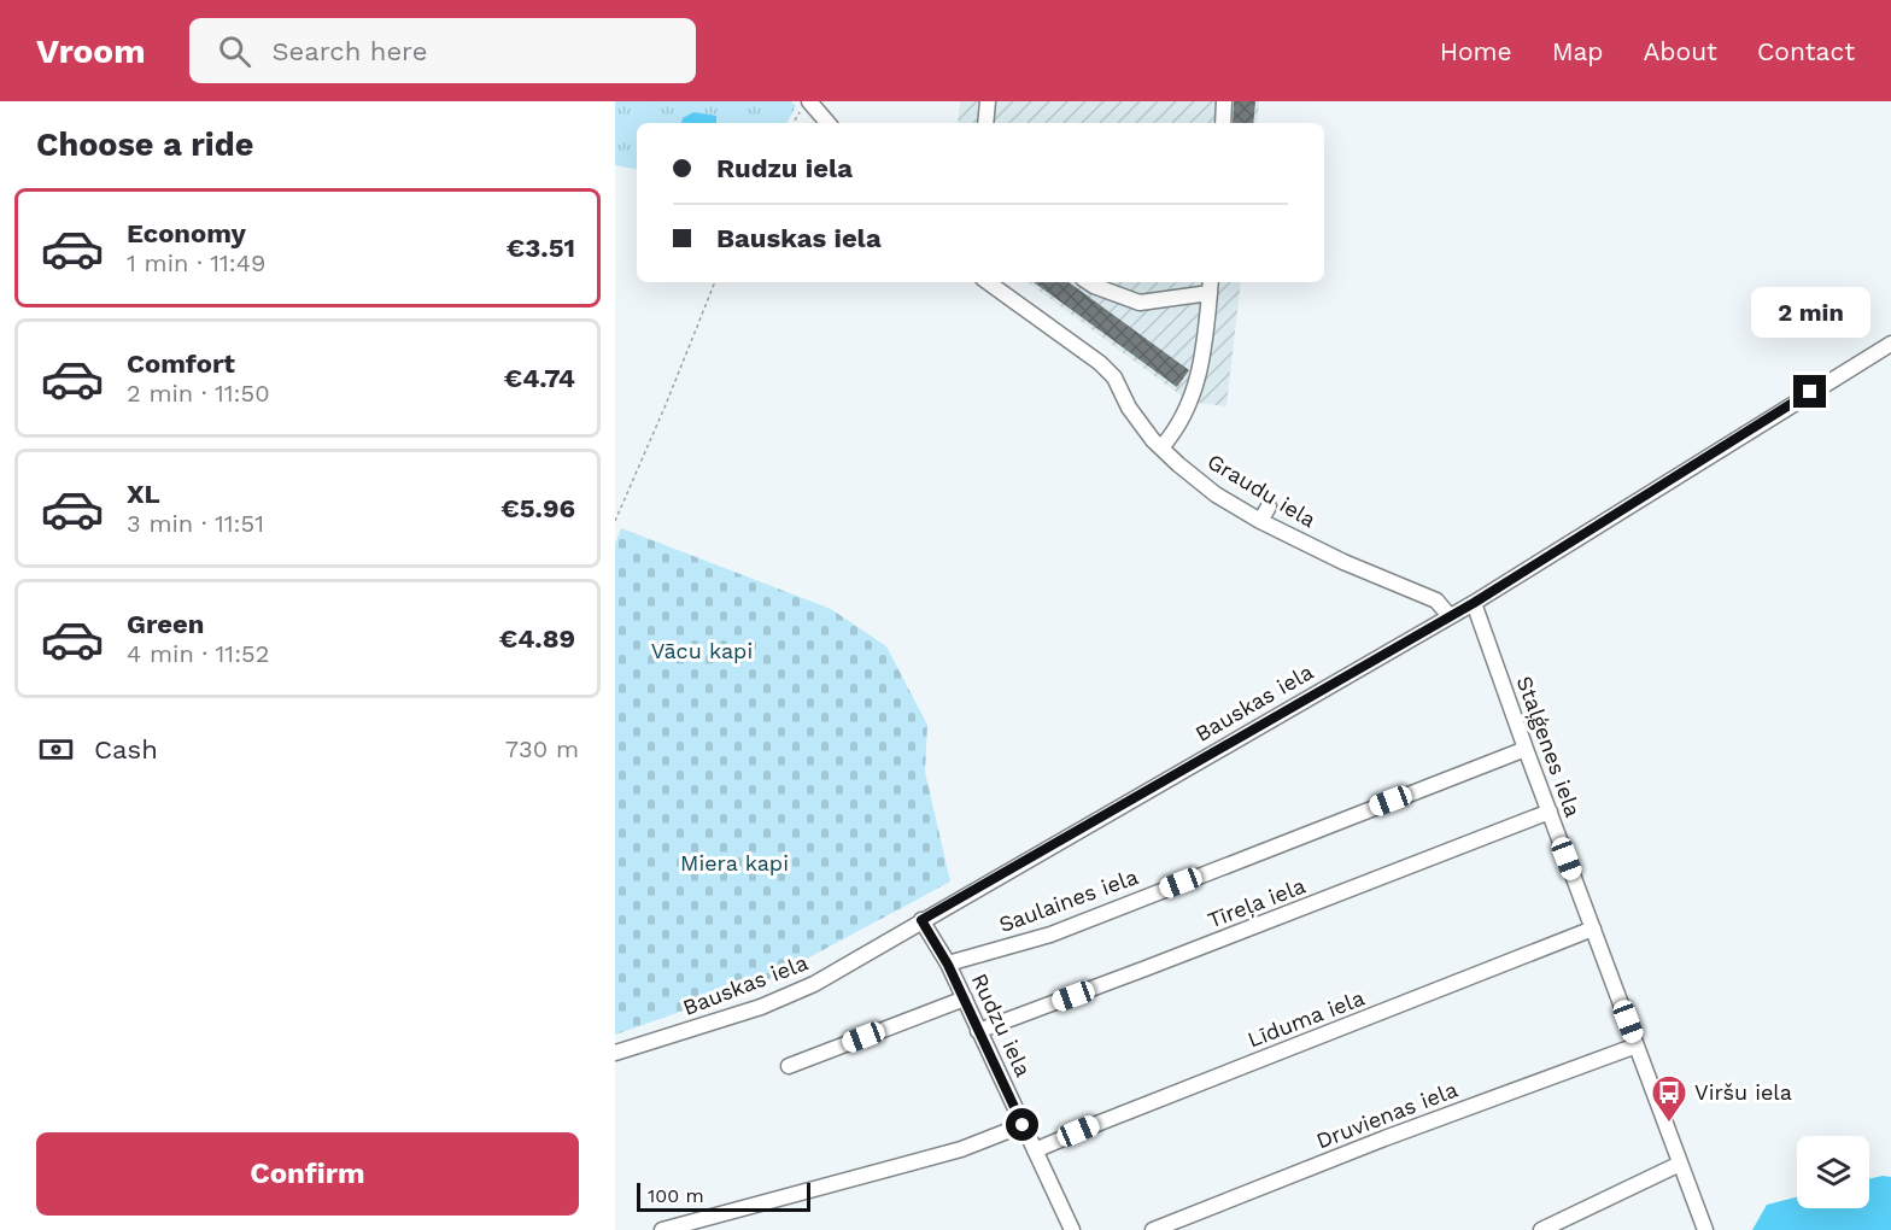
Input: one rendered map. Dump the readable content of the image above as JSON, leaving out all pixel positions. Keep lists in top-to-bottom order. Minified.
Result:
{"streets":{"street":["Graudu iela","Bauskas iela","Staļģenes iela","Saulaines iela","Tīreļa iela","Līduma iela","Rudzu iela","Druvienas iela"]},"crossings":[["Graudu iela","Bauskas iela"],["Bauskas iela","Staļģenes iela"],["Bauskas iela","Rudzu iela"],["Staļģenes iela","Saulaines iela"],["Staļģenes iela","Tīreļa iela"],["Staļģenes iela","Līduma iela"],["Staļģenes iela","Druvienas iela"],["Saulaines iela","Rudzu iela"],["Tīreļa iela","Rudzu iela"],["Līduma iela","Rudzu iela"]],"parks":["Vācu kapi","Miera kapi"],"places":{"bus stop":["Viršu iela"]},"scale_bar":"100 m","page":{"header":"Vroom","search":"Search here","nav":["Home","Map","About","Contact"],"heading":"Choose a ride","banner":["Rudzu iela","Bauskas iela"],"list":[{"name":"Economy","note":"1 min · 11:49","value":"€3.51"},{"name":"Comfort","note":"2 min · 11:50","value":"€4.74"},{"name":"XL","note":"3 min · 11:51","value":"€5.96"},{"name":"Green","note":"4 min · 11:52","value":"€4.89"}],"bubble":"2 min","pay":["Cash","730 m"],"buttons":"Confirm","scale":"100 m"}}
